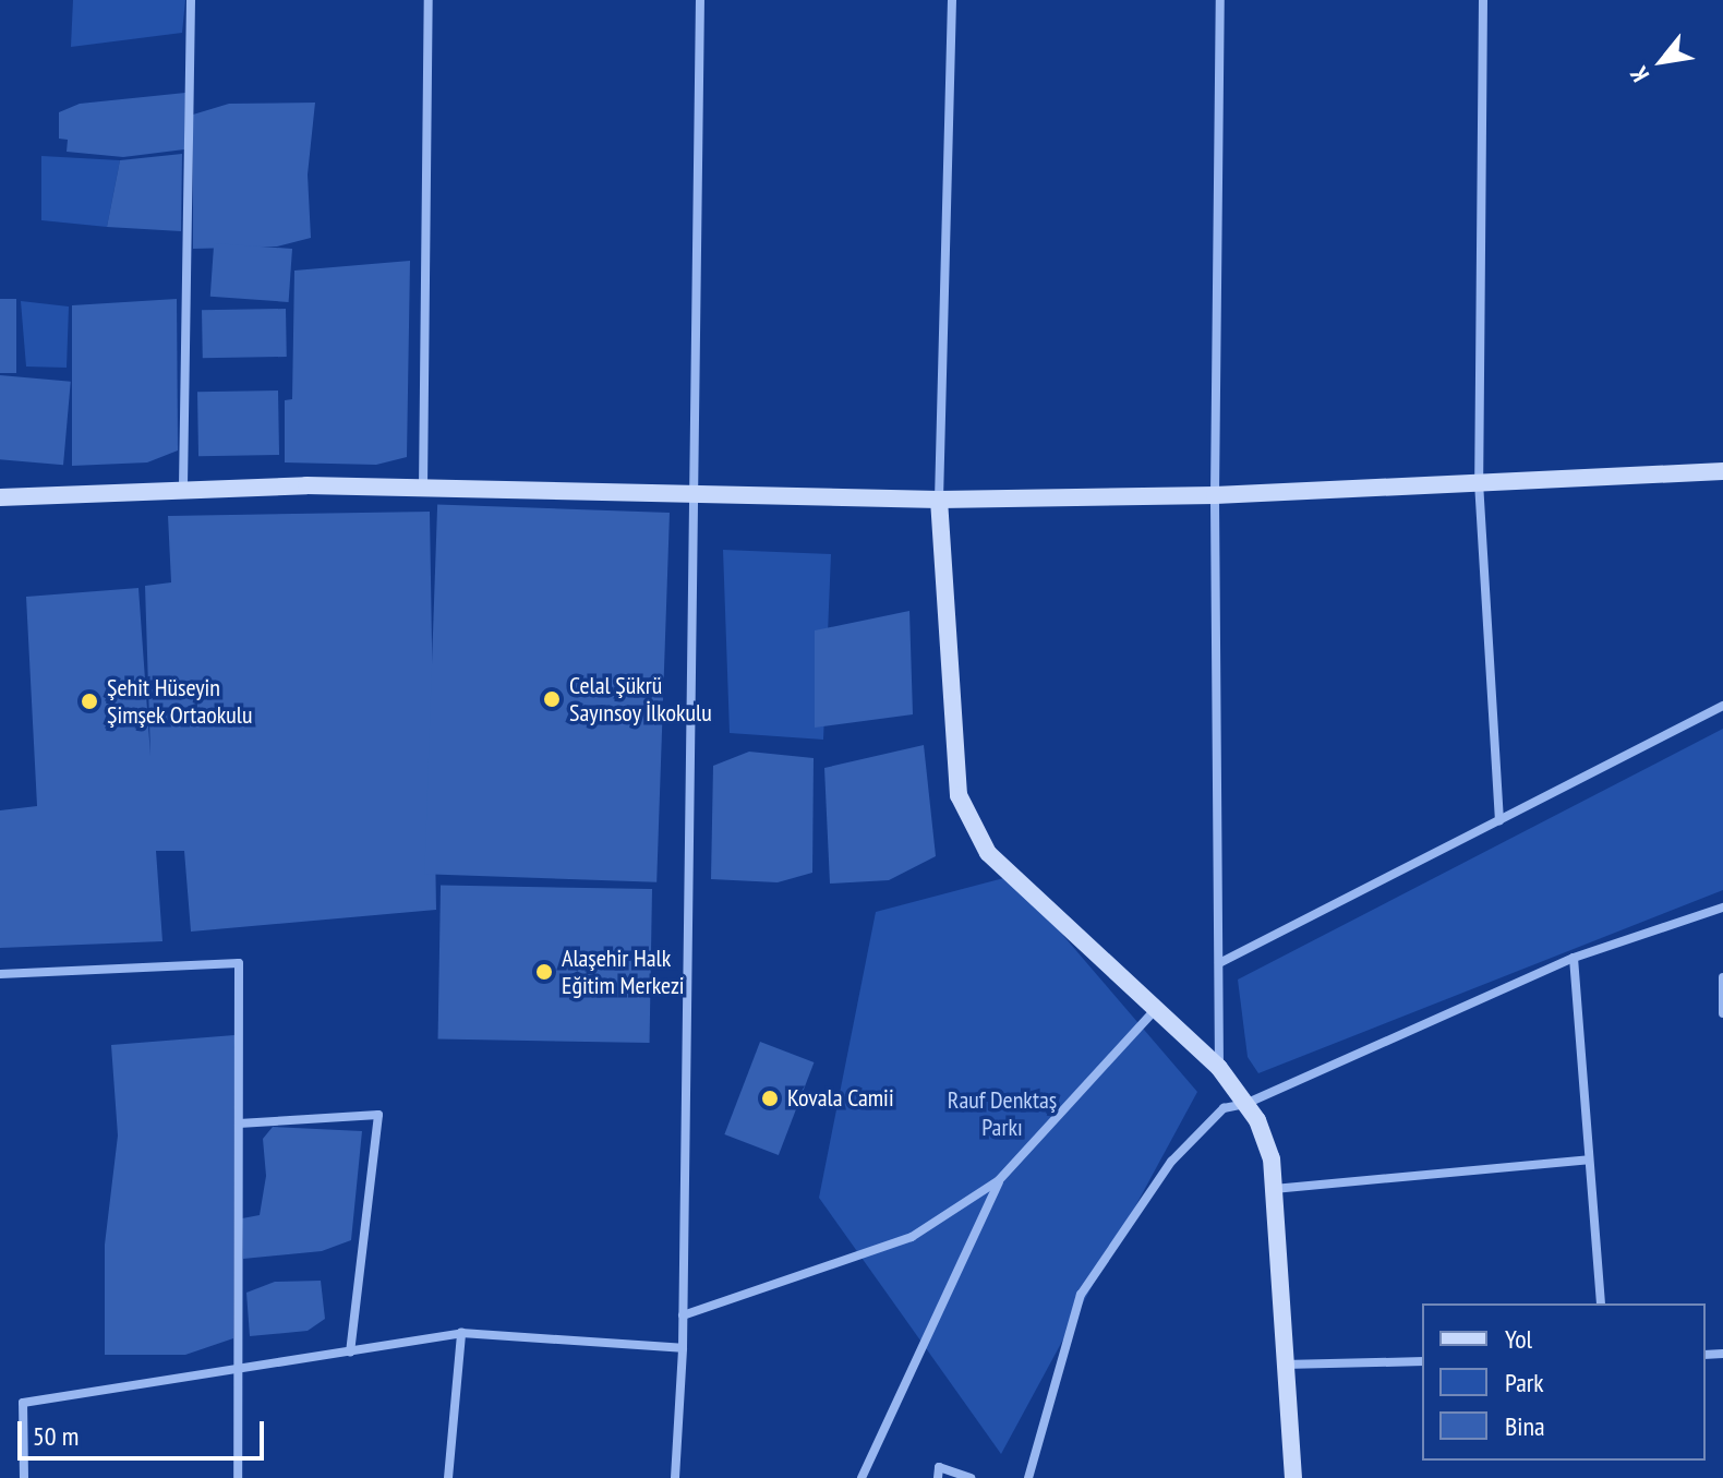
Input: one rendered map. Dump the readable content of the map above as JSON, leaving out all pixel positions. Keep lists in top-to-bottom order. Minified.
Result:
{"parks":["Rauf Denktaş Parkı"],"places":["Celal Şükrü Sayınsoy İlkokulu","Şehit Hüseyin Şimşek Ortaokulu","Alaşehir Halk Eğitim Merkezi","Kovala Camii"],"legend":["Yol","Park","Bina"],"scale_bar":"50 m","north":"bottom left"}
